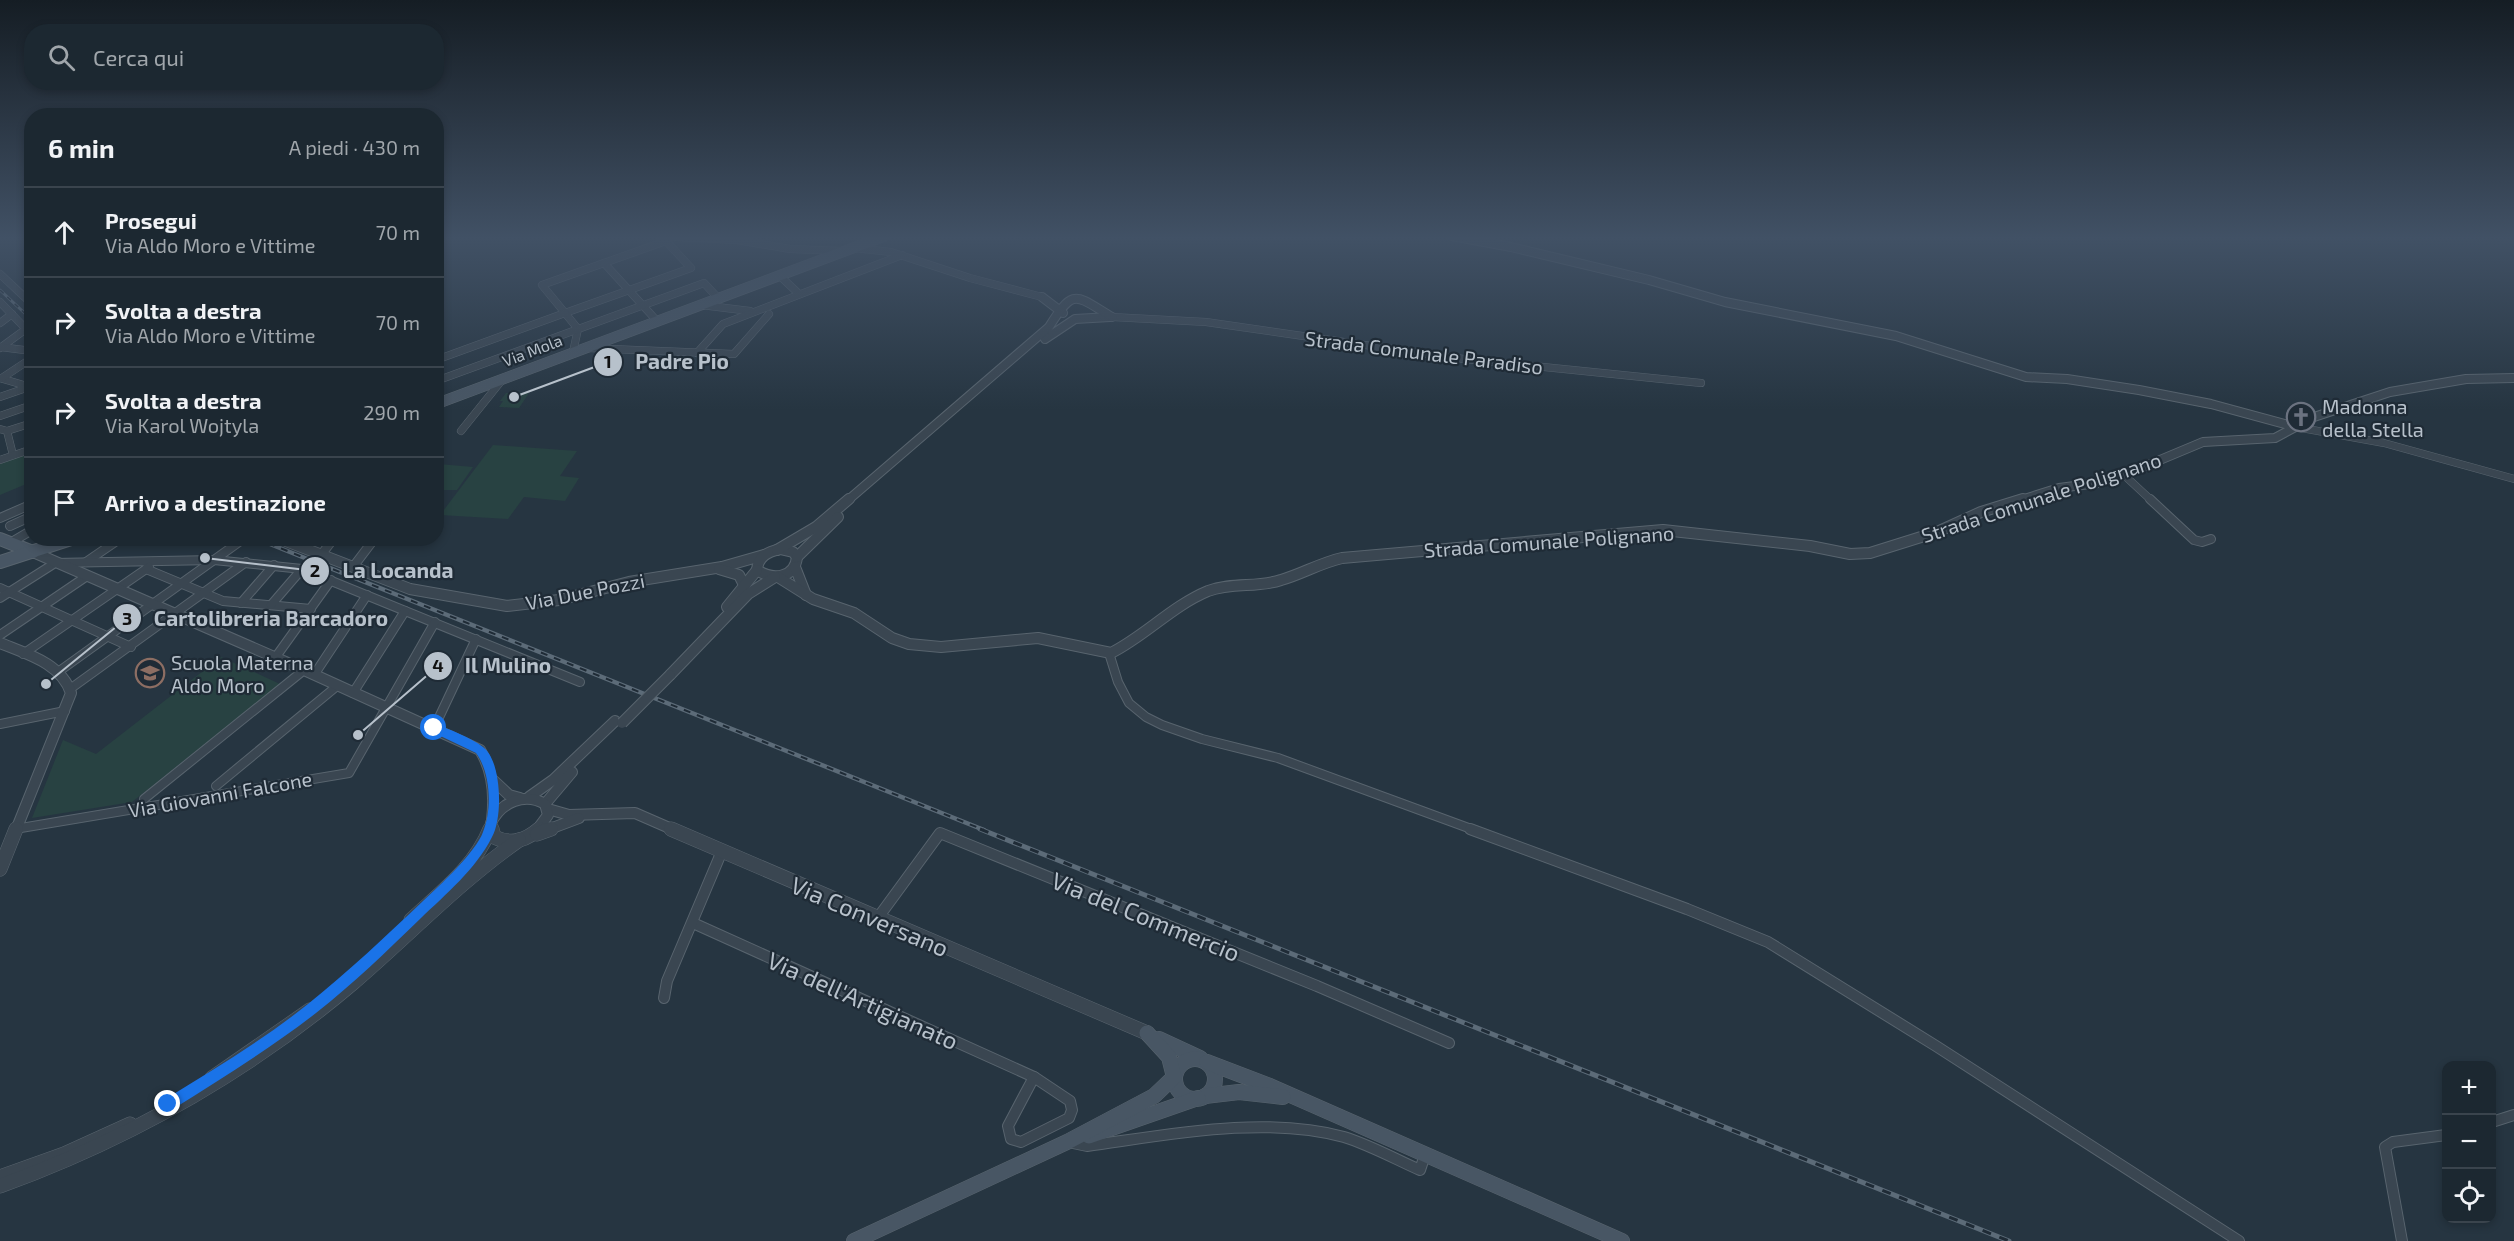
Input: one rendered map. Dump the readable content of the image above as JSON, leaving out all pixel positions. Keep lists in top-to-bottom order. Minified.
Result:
{"streets":{"main road":["Via Mola"],"street":["Strada Comunale Paradiso","Strada Comunale Polignano","Via Due Pozzi","Via Giovanni Falcone","Via Conversano","Via del Commercio","Via dell'Artigianato"]},"crossings":[["Strada Comunale Paradiso","Via Due Pozzi"],["Via Conversano","Via del Commercio"]],"places":{"other":["Padre Pio","La Locanda","Cartolibreria Barcadoro","Il Mulino"],"church":["Madonna della Stella"],"school or university":["Scuola Materna Aldo Moro"]},"page":{"search":"Cerca qui","heading":["6 min","A piedi · 430 m"],"list":[["Prosegui","Via Aldo Moro e Vittime","70 m"],["Svolta a destra","Via Aldo Moro e Vittime","70 m"],["Svolta a destra","Via Karol Wojtyla","290 m"],"Arrivo a destinazione"],"map_buttons":["+","−"]}}
